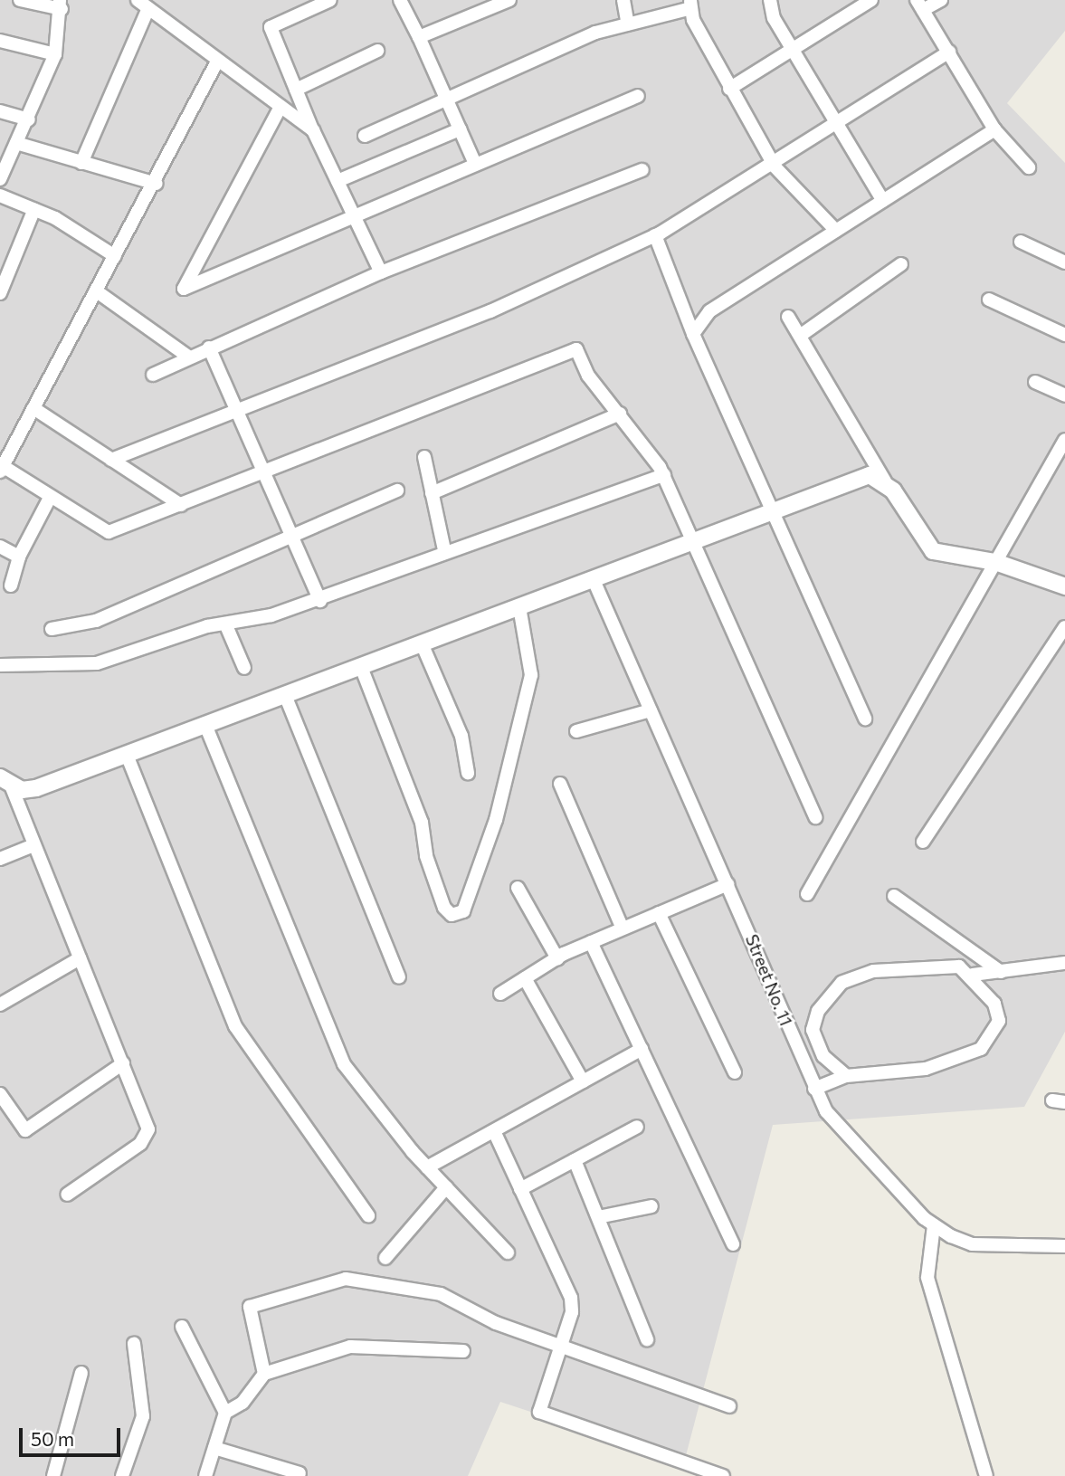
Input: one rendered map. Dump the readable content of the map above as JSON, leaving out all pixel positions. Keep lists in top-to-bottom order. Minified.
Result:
{"streets":{"street":["Street No. 11"]},"scale_bar":"50 m"}
